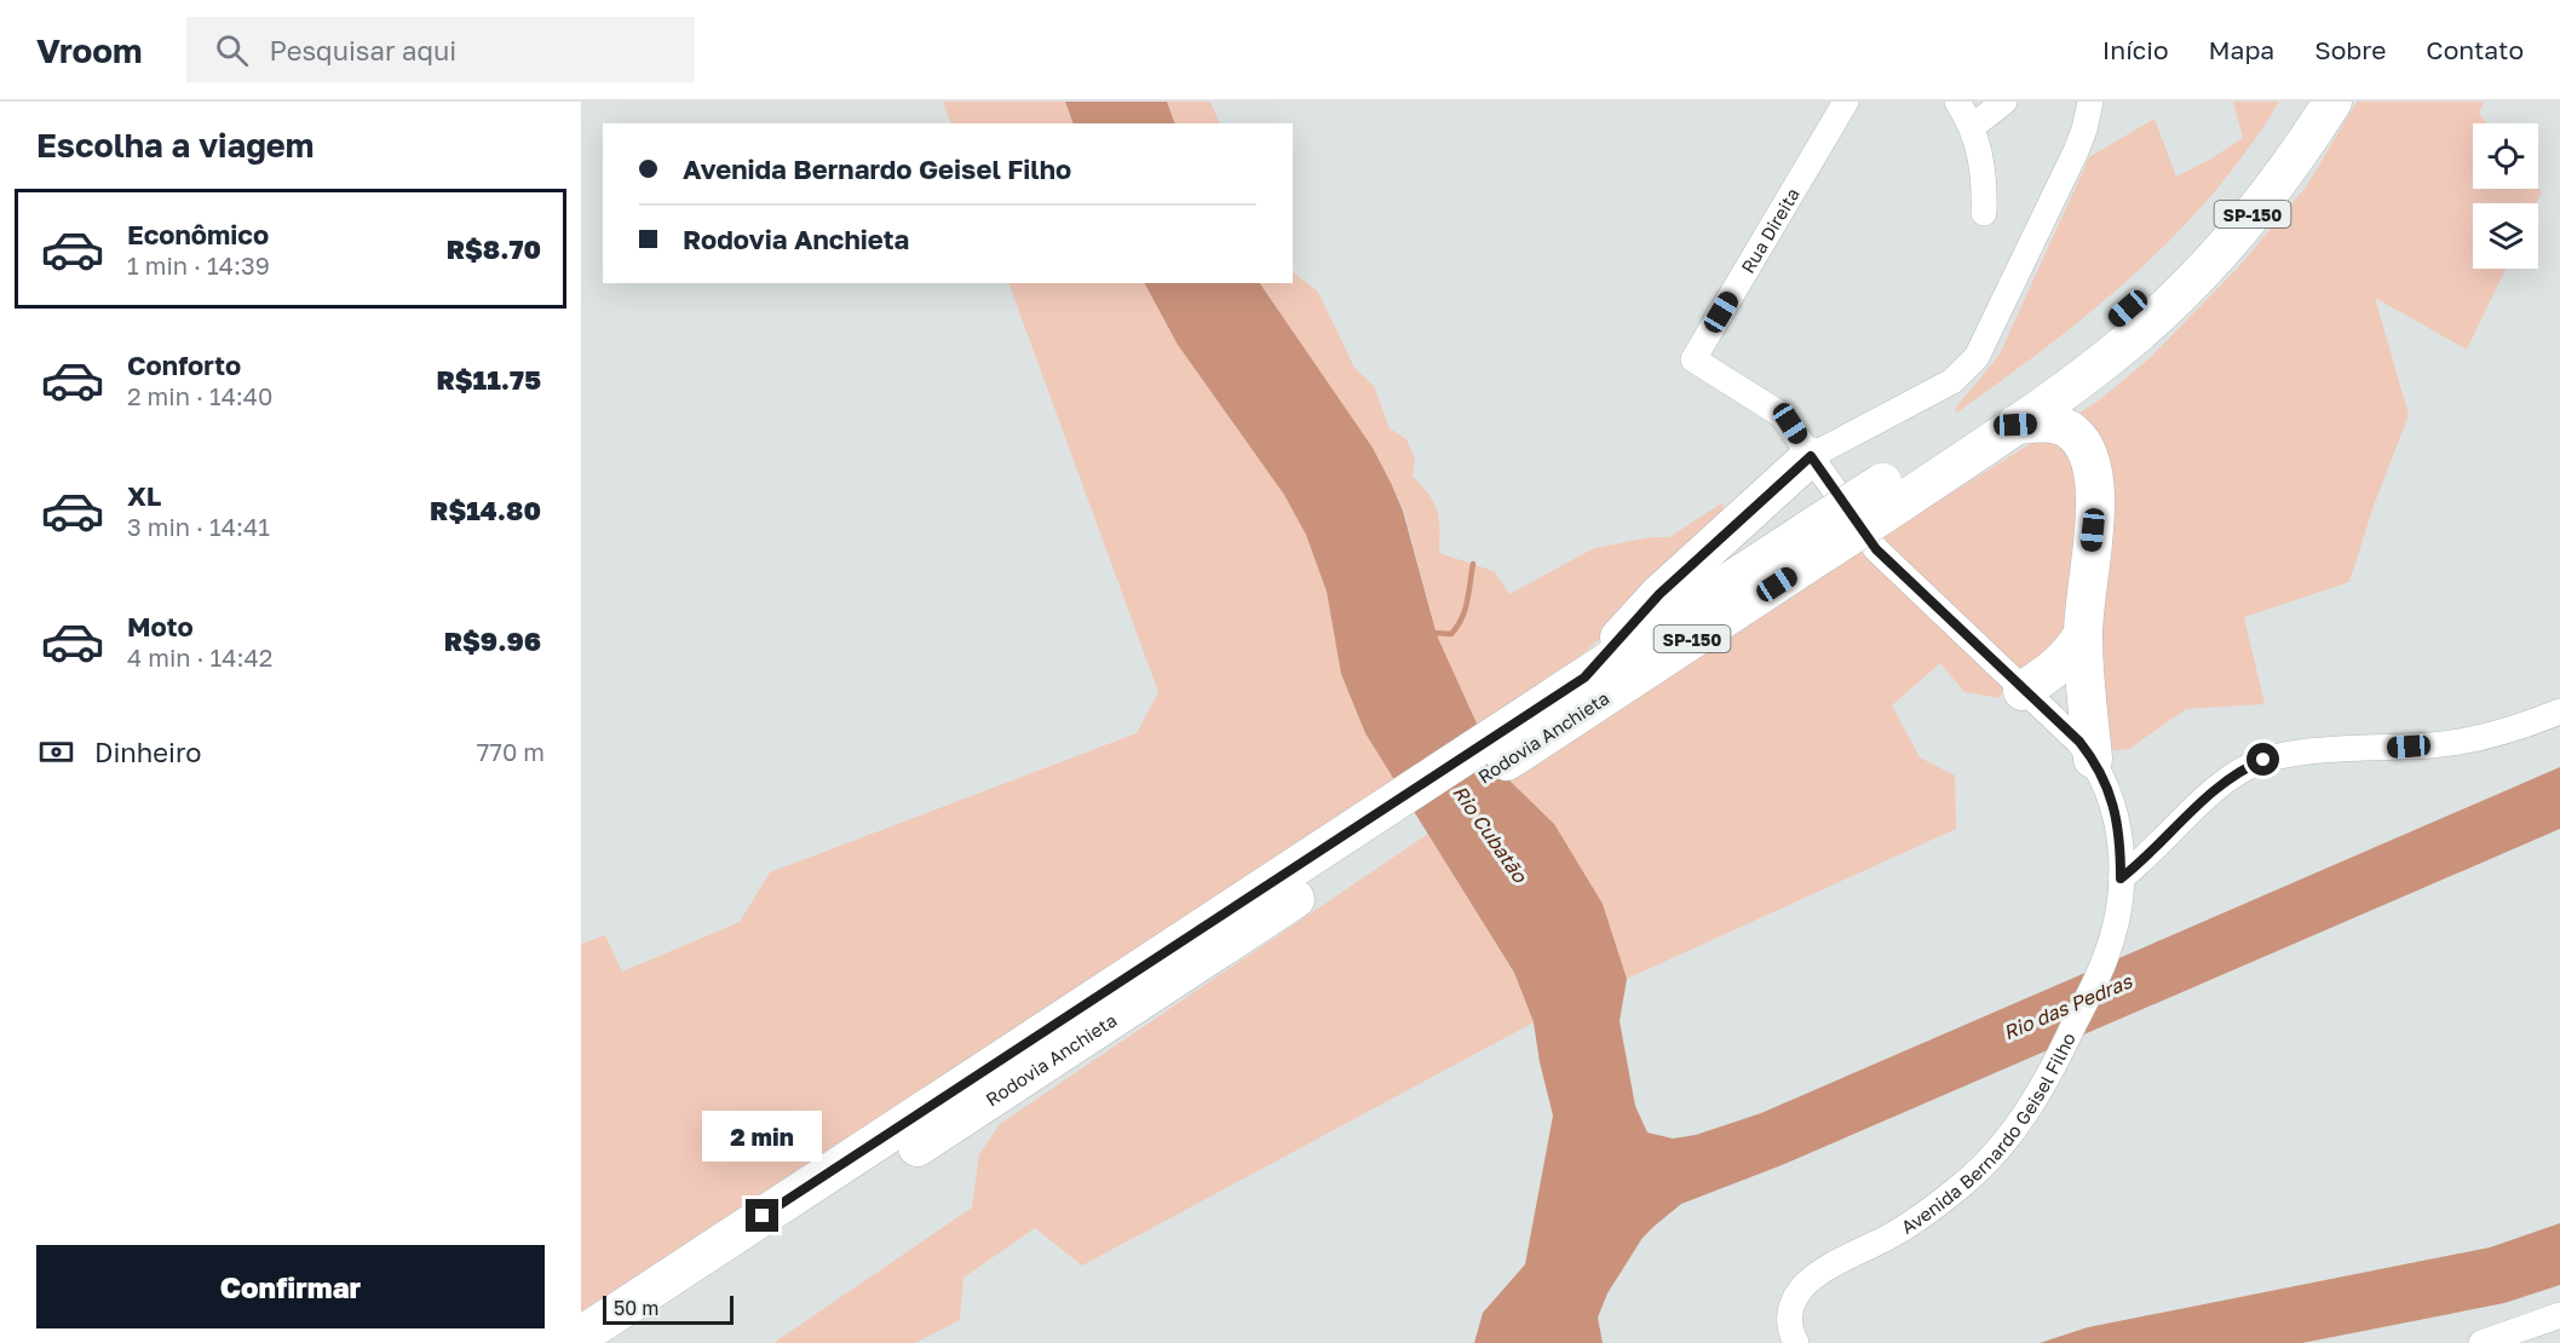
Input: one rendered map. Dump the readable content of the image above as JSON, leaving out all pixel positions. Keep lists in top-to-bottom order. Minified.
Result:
{"streets":{"highway":["SP-150","Rodovia Anchieta"],"street":["Rua Direita","Avenida Bernardo Geisel Filho"]},"crossings":[["Rua Direita","Avenida Bernardo Geisel Filho"]],"water":["Rio Cubatão","Rio das Pedras"],"scale_bar":"50 m","page":{"header":"Vroom","search":"Pesquisar aqui","nav":["Início","Mapa","Sobre","Contato"],"heading":"Escolha a viagem","banner":["Avenida Bernardo Geisel Filho","Rodovia Anchieta"],"list":[{"name":"Econômico","note":"1 min · 14:39","value":"R$8.70"},{"name":"Conforto","note":"2 min · 14:40","value":"R$11.75"},{"name":"XL","note":"3 min · 14:41","value":"R$14.80"},{"name":"Moto","note":"4 min · 14:42","value":"R$9.96"}],"pay":["Dinheiro","770 m"],"bubble":"2 min","buttons":"Confirmar","scale":"50 m"}}
